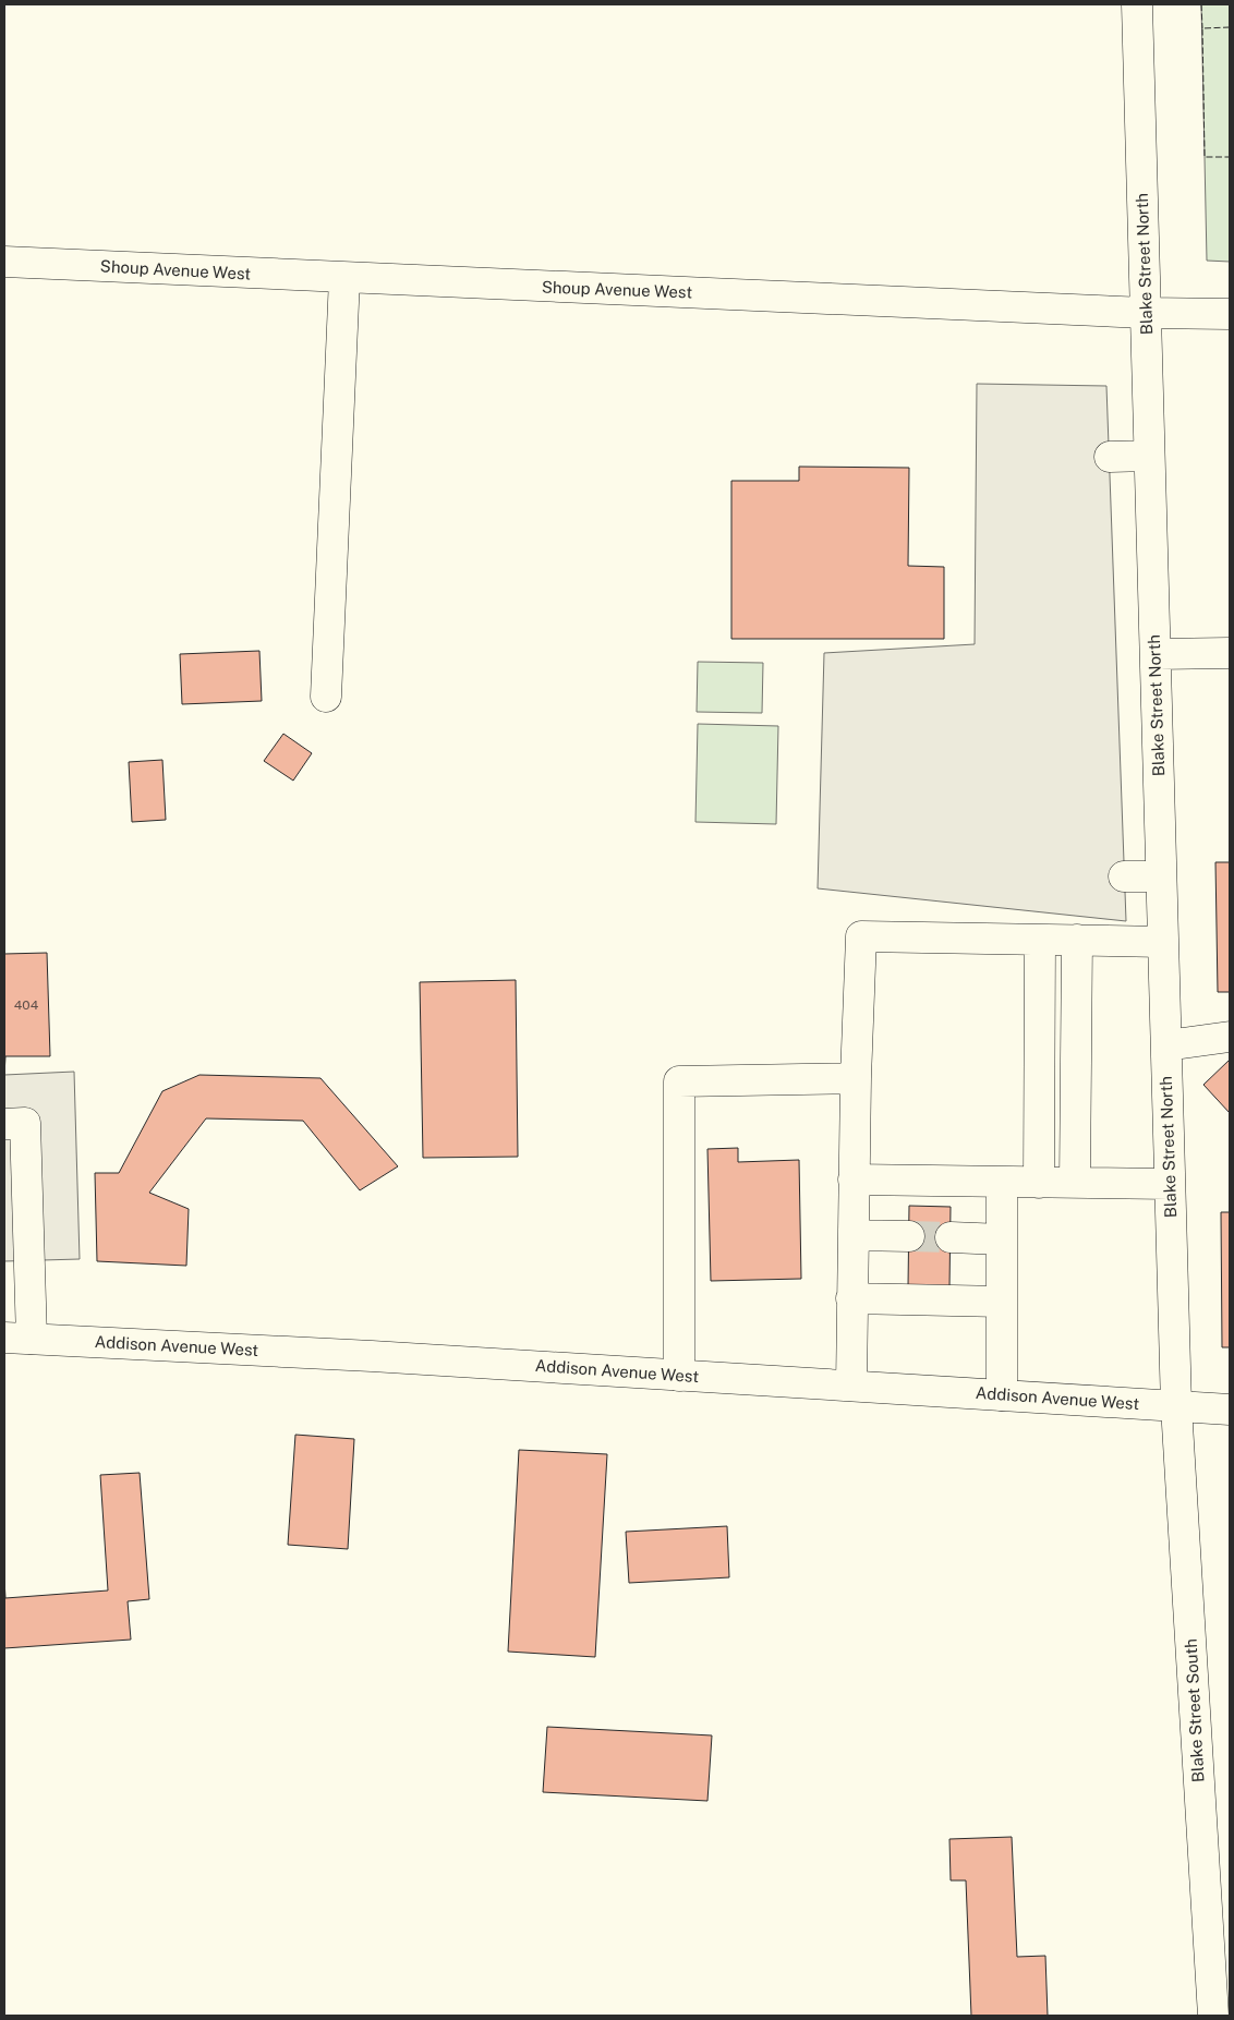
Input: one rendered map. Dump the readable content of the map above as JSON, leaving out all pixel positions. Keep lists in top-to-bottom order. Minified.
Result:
{"streets":{"street":["Blake Street North","Shoup Avenue West","Addison Avenue West","Blake Street South"]},"crossings":[["Blake Street North","Shoup Avenue West"],["Blake Street North","Addison Avenue West"],["Blake Street North","Blake Street South"],["Addison Avenue West","Blake Street South"]],"house_numbers":["404"]}
